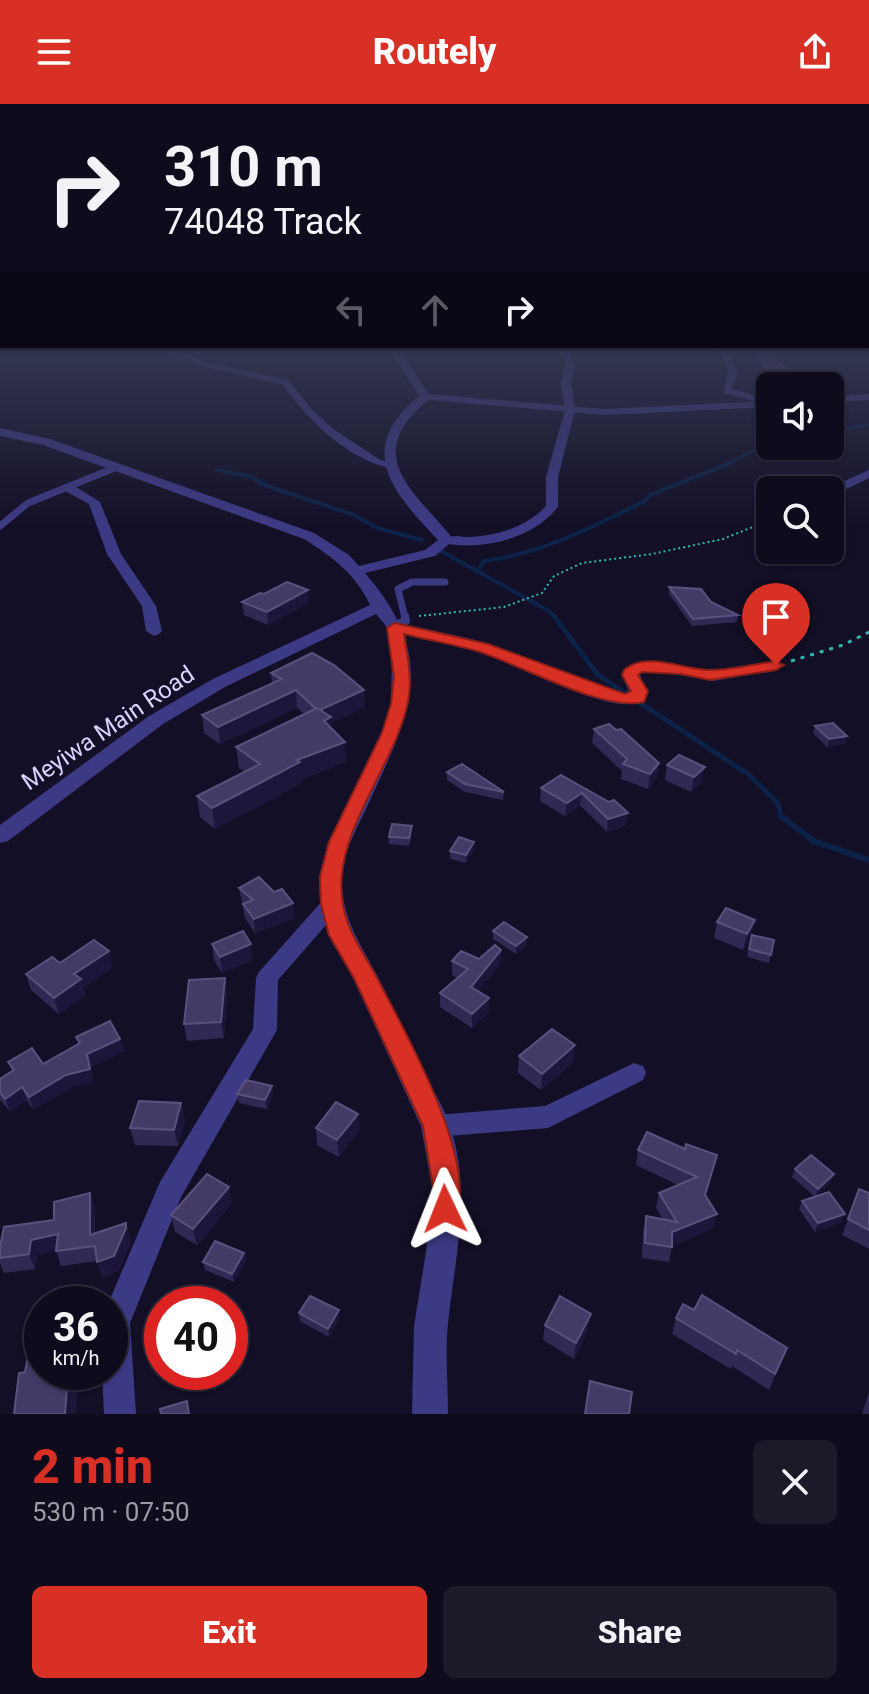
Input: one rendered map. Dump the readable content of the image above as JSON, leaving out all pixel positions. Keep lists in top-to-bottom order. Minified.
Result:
{"streets":{"street":["Meyiwa Main Road"]},"page":{"header":"Routely","turn":["310 m","74048 Track"],"speed":"36 km/h","limit":"40","heading":["2 min","530 m · 07:50"],"buttons":["Exit","Share"]}}
